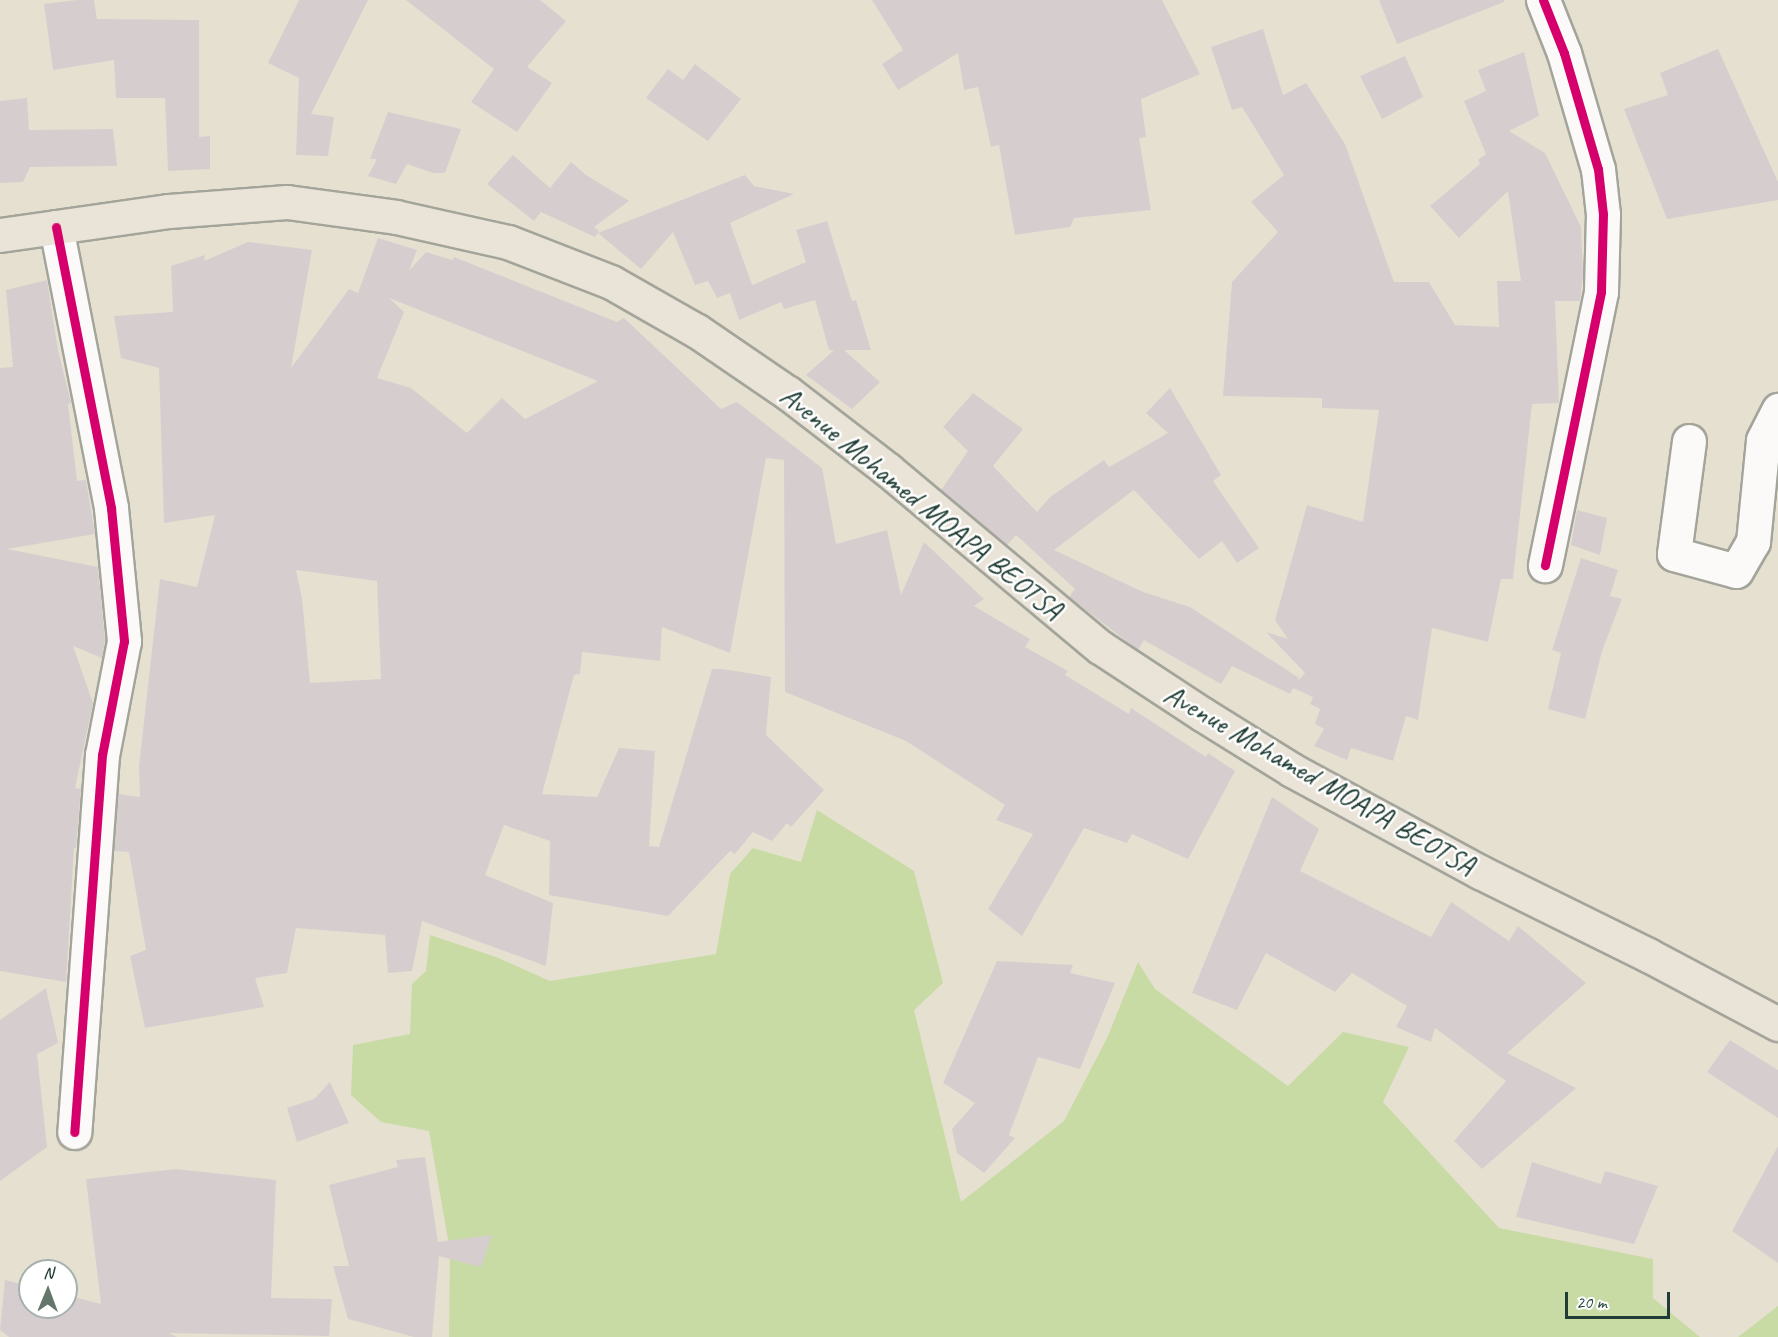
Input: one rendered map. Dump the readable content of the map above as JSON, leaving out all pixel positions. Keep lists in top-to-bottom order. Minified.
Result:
{"streets":{"main road":["Avenue Mohamed MOAPA BEOTSA"]},"scale_bar":"20 m","north":"top"}
